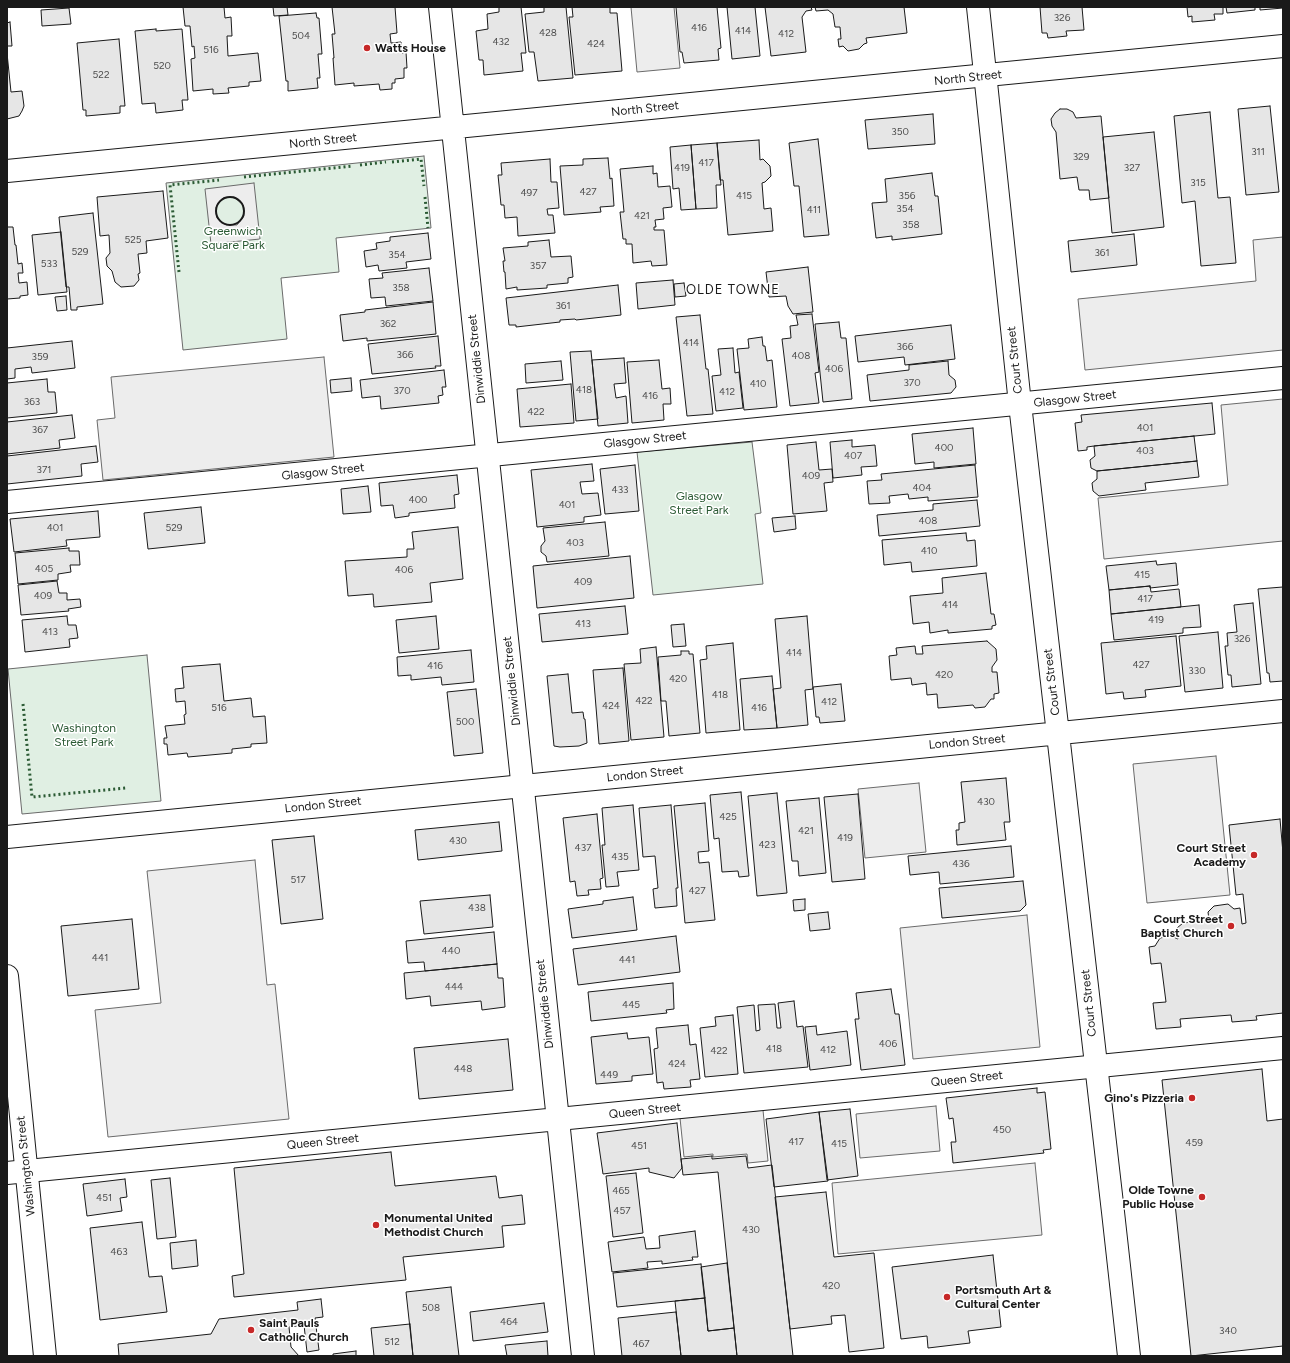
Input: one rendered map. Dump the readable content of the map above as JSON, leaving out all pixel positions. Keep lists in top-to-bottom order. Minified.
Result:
{"streets":{"street":["North Street","Dinwiddie Street","Court Street","Glasgow Street","London Street","Queen Street","Washington Street"]},"crossings":[["North Street","Dinwiddie Street"],["North Street","Court Street"],["Dinwiddie Street","Glasgow Street"],["Dinwiddie Street","London Street"],["Dinwiddie Street","Queen Street"],["Court Street","Glasgow Street"],["Court Street","London Street"],["Court Street","Queen Street"],["Queen Street","Washington Street"]],"districts":["OLDE TOWNE"],"parks":["Greenwich Square Park","Glasgow Street Park","Washington Street Park"],"places":["Watts House","Court Street Academy","Court Street Baptist Church","Gino's Pizzeria","Olde Towne Public House","Monumental United Methodist Church","Portsmouth Art & Cultural Center","Saint Pauls Catholic Church"],"house_numbers":["326","416","414","428","412","504","432","424","516","520","522","350","311","329","417","419","327","315","427","497","415","356","354","411","421","358","525","529","361","354","533","357","358","361","362","414","366","366","408","359","406","370","410","418","370","412","416","363","422","401","367","400","403","407","371","409","404","433","400","401","408","401","529","403","410","405","406","415","409","409","417","414","419","413","413","326","414","427","416","330","420","420","418","422","412","424","516","416","500","430","425","421","419","430","423","437","435","436","517","427","438","440","441","441","444","445","406","418","412","422","424","448","449","450","417","459","415","451","465","451","457","430","463","420","508","464","340","512","467"]}
